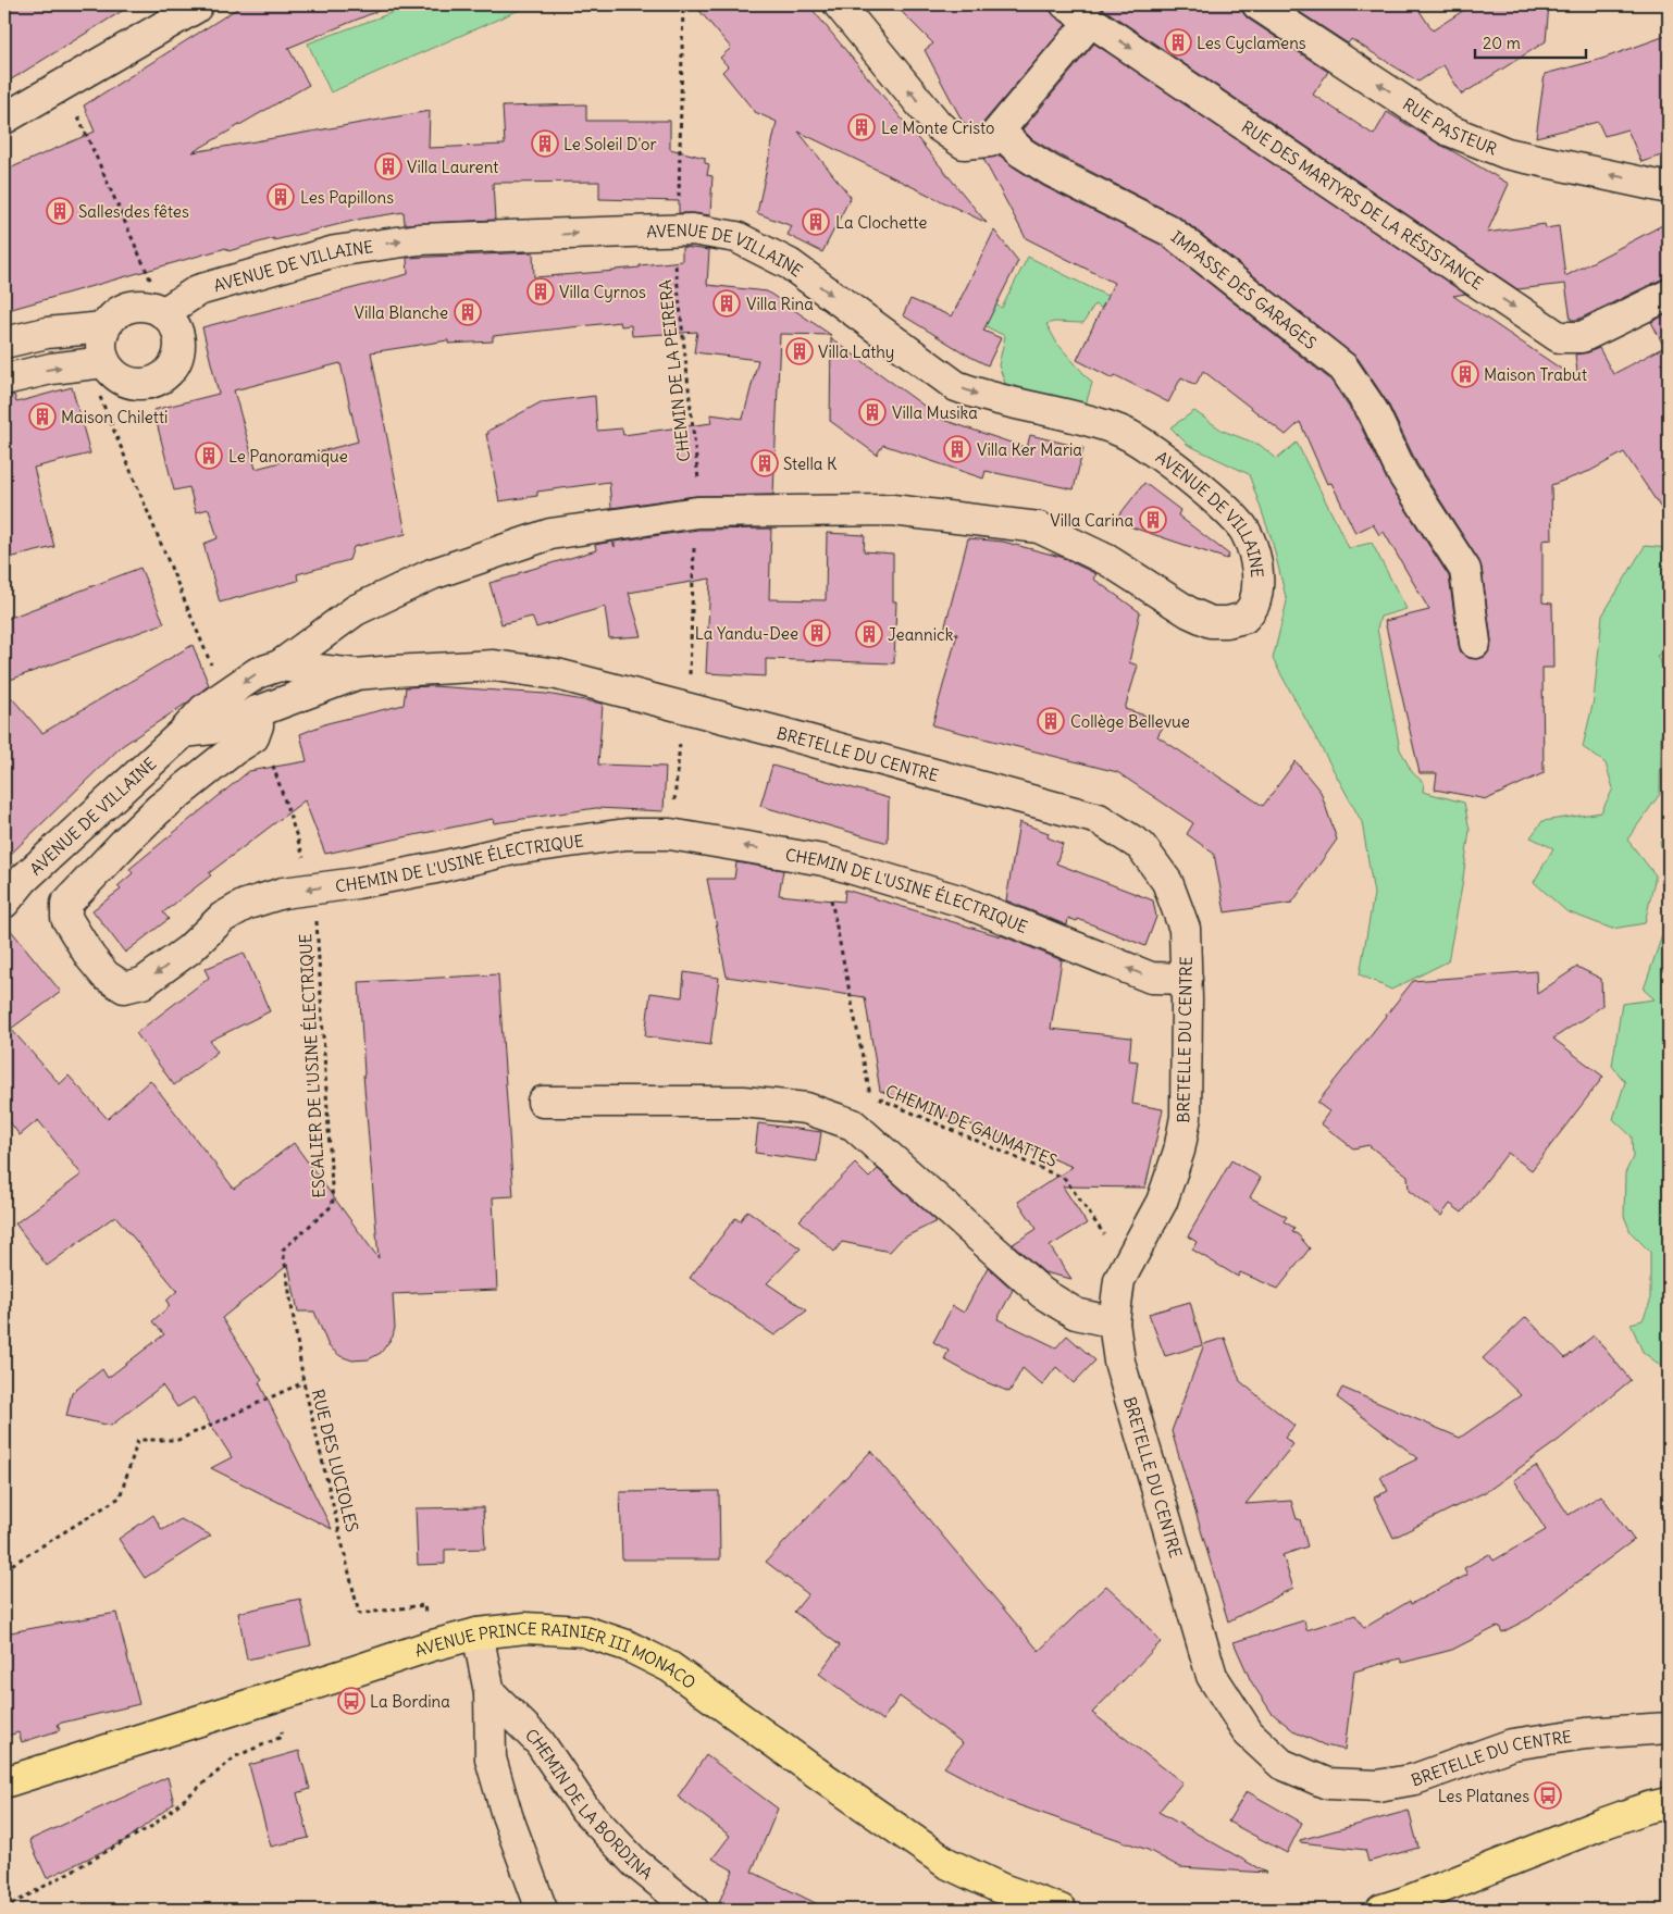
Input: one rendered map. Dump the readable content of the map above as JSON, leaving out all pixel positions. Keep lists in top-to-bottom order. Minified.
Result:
{"streets":{"main road":["AVENUE PRINCE RAINIER III MONACO"],"street":["RUE PASTEUR","RUE DES MARTYRS DE LA RÉSISTANCE","AVENUE DE VILLAINE","IMPASSE DES GARAGES","BRETELLE DU CENTRE","CHEMIN DE L'USINE ÉLECTRIQUE","CHEMIN DE LA BORDINA"],"path":["CHEMIN DE LA PEIRERA","ESCALIER DE L'USINE ÉLECTRIQUE","CHEMIN DE GAUMATTES","RUE DES LUCIOLES"]},"crossings":[["AVENUE DE VILLAINE","CHEMIN DE LA PEIRERA"],["AVENUE DE VILLAINE","BRETELLE DU CENTRE"],["BRETELLE DU CENTRE","CHEMIN DE L'USINE ÉLECTRIQUE"],["BRETELLE DU CENTRE","CHEMIN DE GAUMATTES"],["CHEMIN DE L'USINE ÉLECTRIQUE","ESCALIER DE L'USINE ÉLECTRIQUE"],["CHEMIN DE L'USINE ÉLECTRIQUE","CHEMIN DE GAUMATTES"],["ESCALIER DE L'USINE ÉLECTRIQUE","RUE DES LUCIOLES"],["RUE DES LUCIOLES","AVENUE PRINCE RAINIER III MONACO"]],"one_way":["RUE PASTEUR","RUE DES MARTYRS DE LA RÉSISTANCE"],"places":{"building":["Les Cyclamens","Le Monte Cristo","Le Soleil D'or","Villa Laurent","Les Papillons","Salles des fêtes","La Clochette","Villa Cyrnos","Villa Rina","Villa Blanche","Villa Lathy","Maison Trabut","Villa Musika","Maison Chiletti","Villa Ker Maria","Le Panoramique","Stella K","Villa Carina","La Yandu-Dee","Jeannick","Collège Bellevue"],"bus stop":["La Bordina","Les Platanes"]},"scale_bar":"20 m"}
